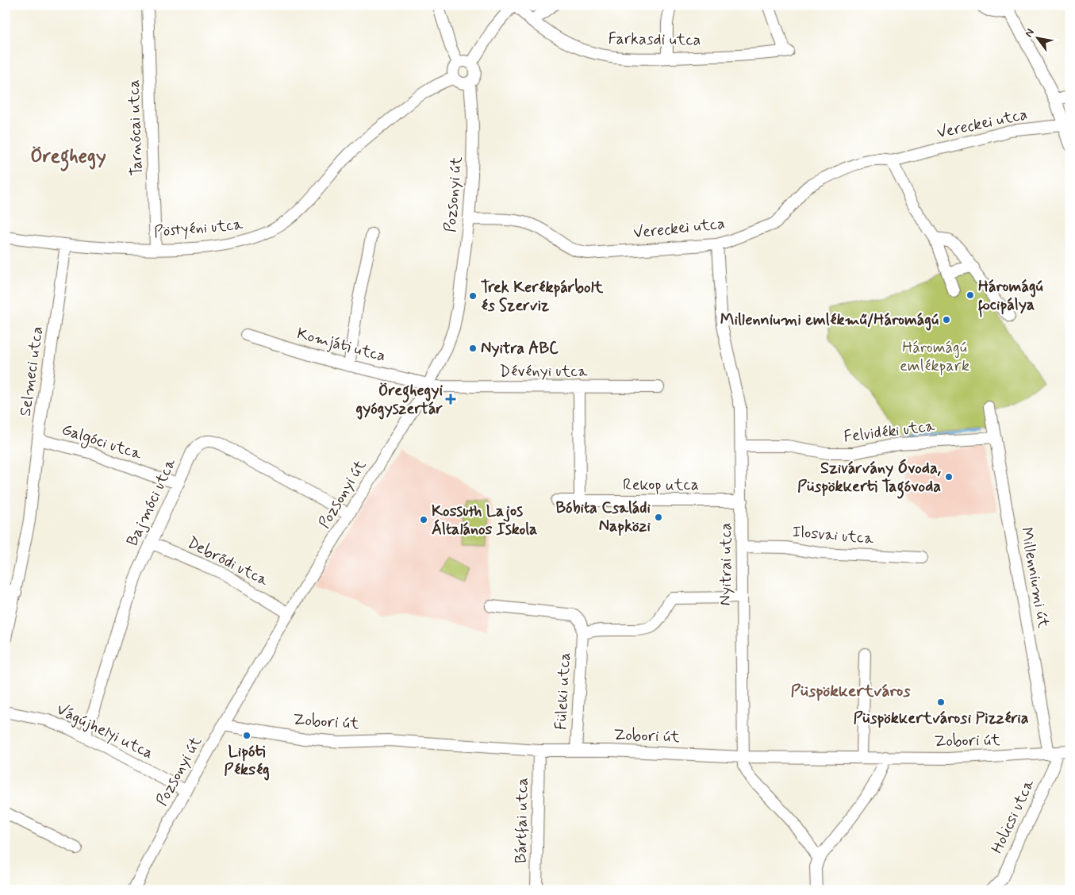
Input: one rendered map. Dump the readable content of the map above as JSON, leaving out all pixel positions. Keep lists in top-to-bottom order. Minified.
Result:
{"streets":{"street":["Farkasdi utca","Vereckei utca","Tarnócai utca","Pozsonyi út","Pöstyéni utca","Komjáti utca","Selmeci utca","Dévényi utca","Felvidéki utca","Galgóci utca","Rekop utca","Bajmóci utca","Ilosvai utca","Debrődi utca","Nyitrai utca","Millenniumi út","Füleki utca","Zobori út","Vágújhelyi utca","Holicsi utca","Bártfai utca"]},"crossings":[["Vereckei utca","Pozsonyi út"],["Vereckei utca","Nyitrai utca"],["Tarnócai utca","Pöstyéni utca"],["Pozsonyi út","Pöstyéni utca"],["Pozsonyi út","Komjáti utca"],["Pozsonyi út","Dévényi utca"],["Pozsonyi út","Bajmóci utca"],["Pozsonyi út","Debrődi utca"],["Pozsonyi út","Zobori út"],["Pozsonyi út","Vágújhelyi utca"],["Pöstyéni utca","Selmeci utca"],["Komjáti utca","Dévényi utca"],["Selmeci utca","Galgóci utca"],["Felvidéki utca","Nyitrai utca"],["Felvidéki utca","Millenniumi út"],["Galgóci utca","Bajmóci utca"],["Rekop utca","Nyitrai utca"],["Bajmóci utca","Debrődi utca"],["Bajmóci utca","Vágújhelyi utca"],["Ilosvai utca","Nyitrai utca"],["Nyitrai utca","Füleki utca"],["Nyitrai utca","Zobori út"],["Millenniumi út","Zobori út"],["Millenniumi út","Holicsi utca"],["Füleki utca","Zobori út"],["Zobori út","Holicsi utca"],["Zobori út","Bártfai utca"]],"districts":["Öreghegy","Püspökkertváros"],"parks":["Háromágú emlékpark"],"places":{"other":["Háromágú focipálya","Trek Kerékpárbolt és Szerviz","Millenniumi emlékmű/Háromágú","Nyitra ABC","Szivárvány Óvoda, Püspökkerti Tagóvoda","Bóbita Családi Napközi","Kossuth Lajos Általános Iskola","Püspökkertvárosi Pizzéria","Lipóti Pékség"],"health":["Öreghegyi gyógyszertár"]},"north":"top left"}
